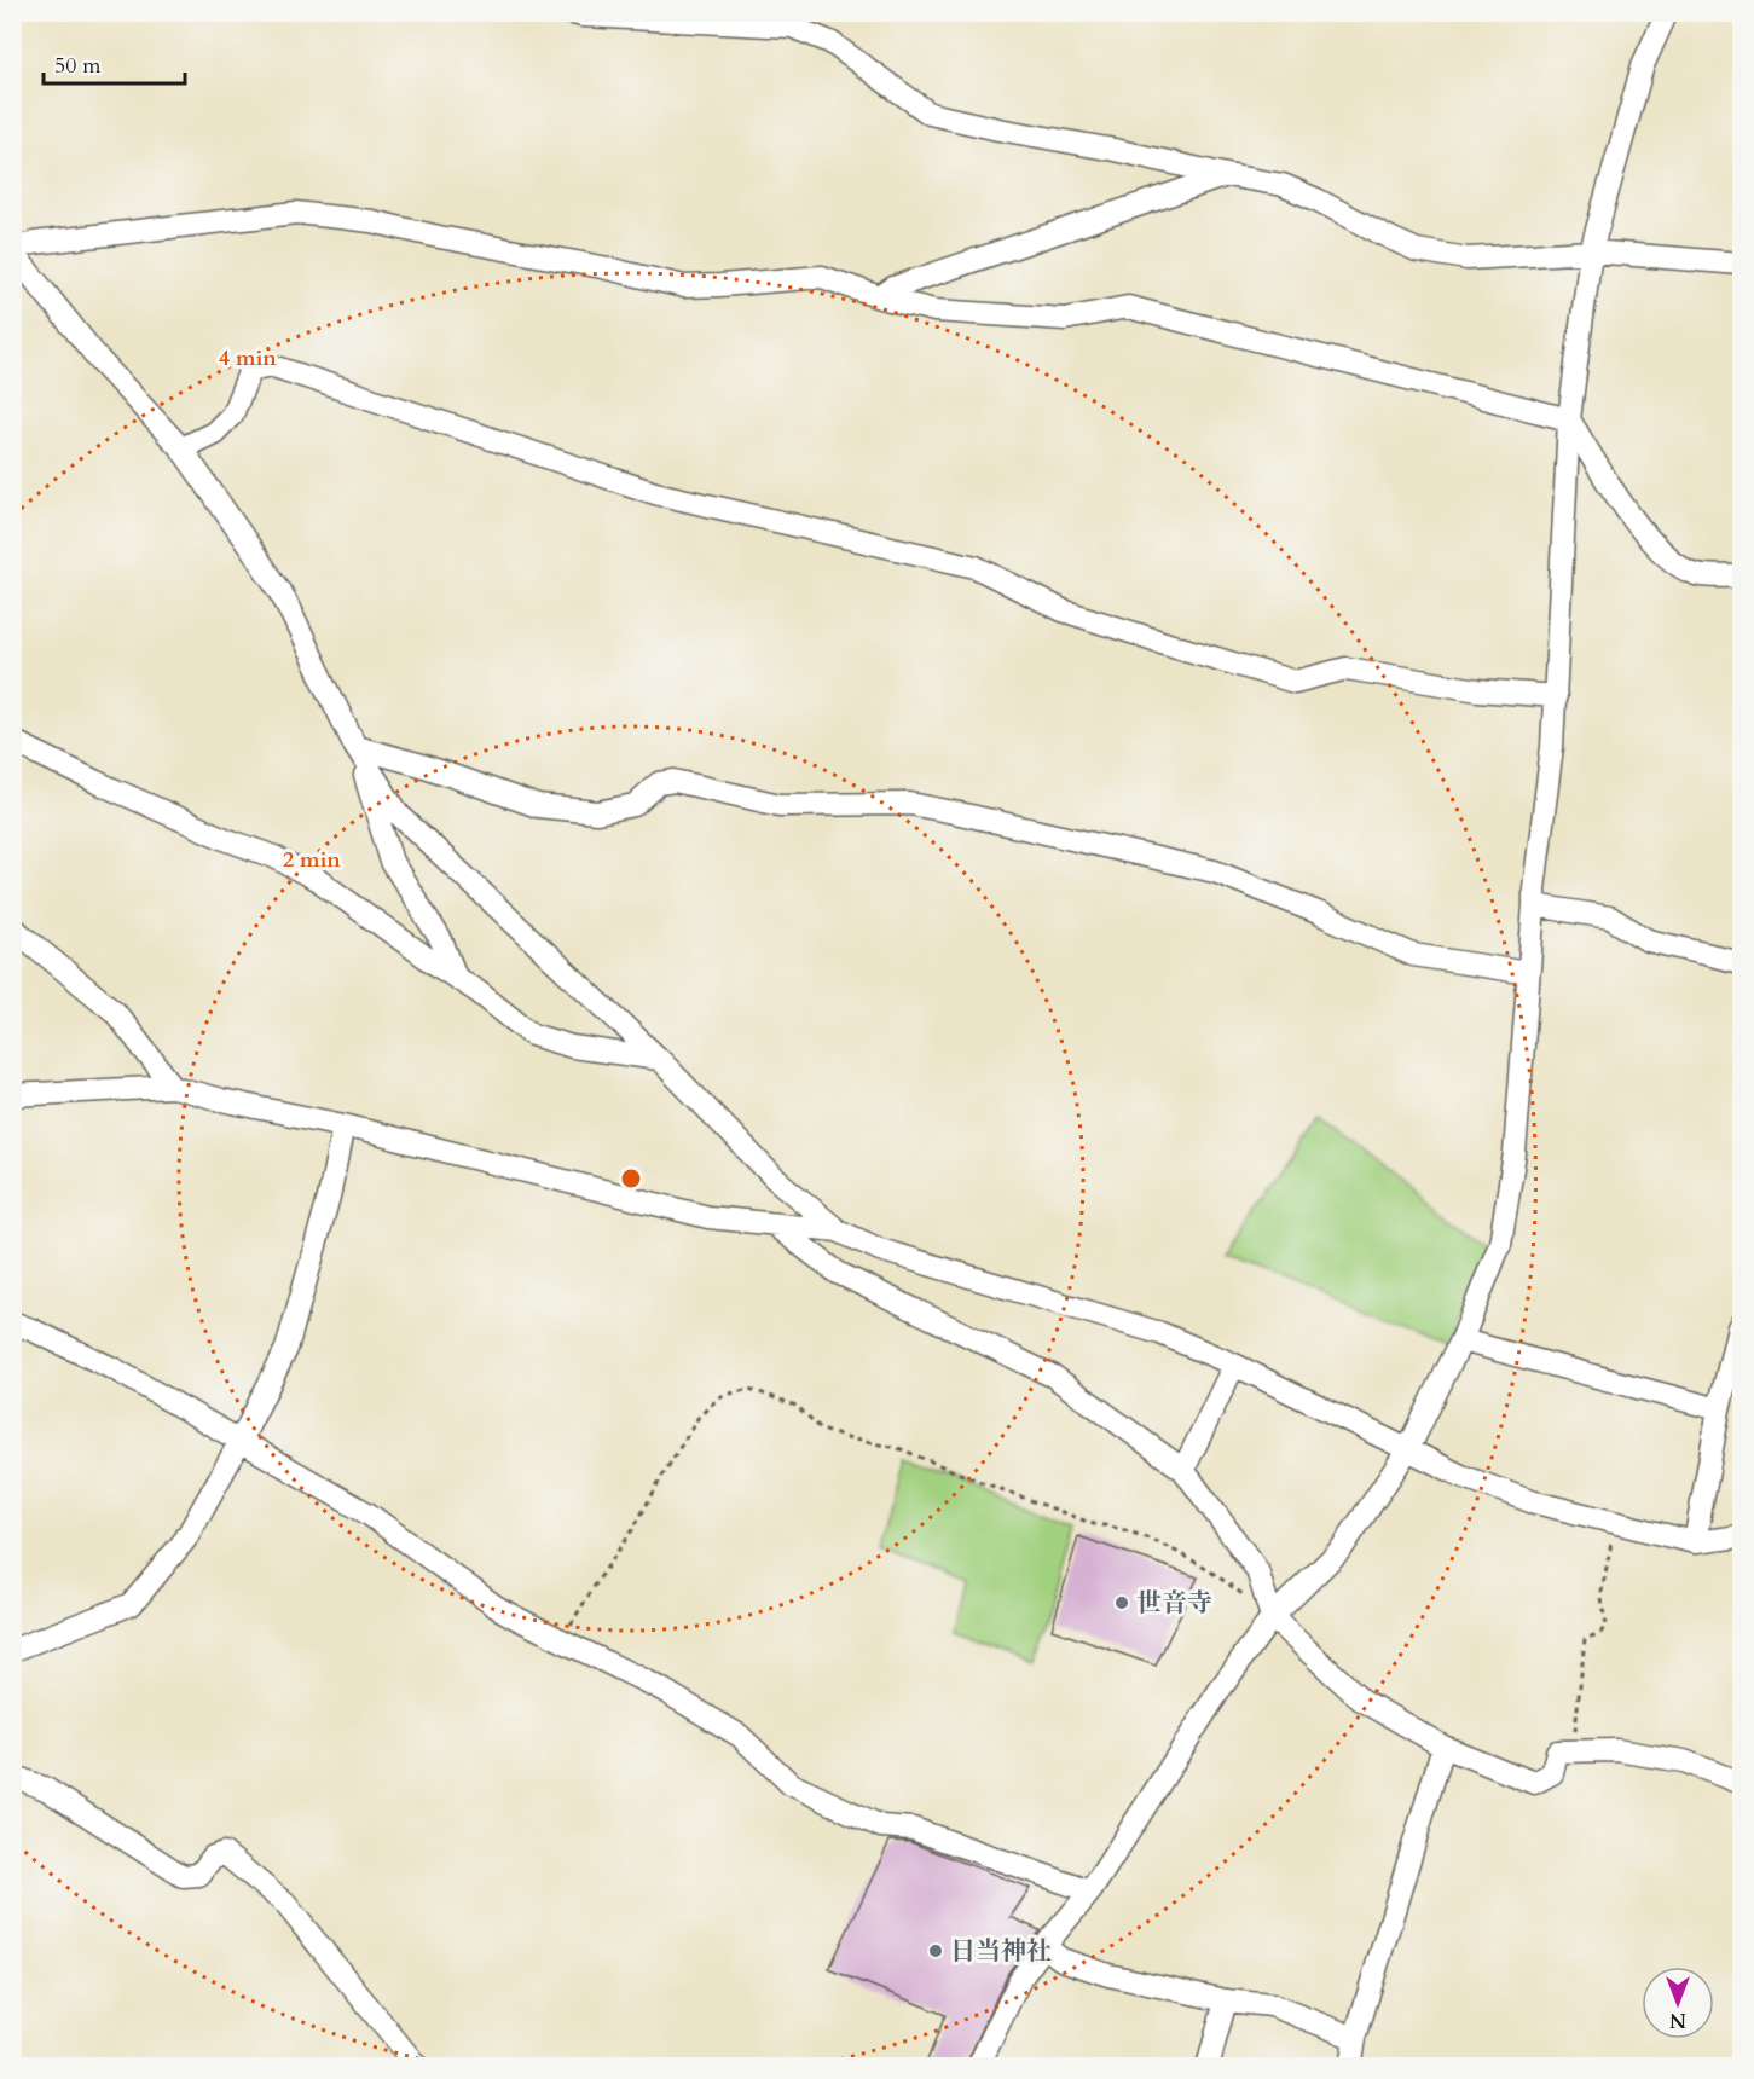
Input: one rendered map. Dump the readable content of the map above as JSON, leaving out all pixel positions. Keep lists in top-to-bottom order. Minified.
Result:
{"places":["世音寺","日当神社"],"scale_bar":"50 m","north":"bottom","rings":["4 min","2 min"]}
